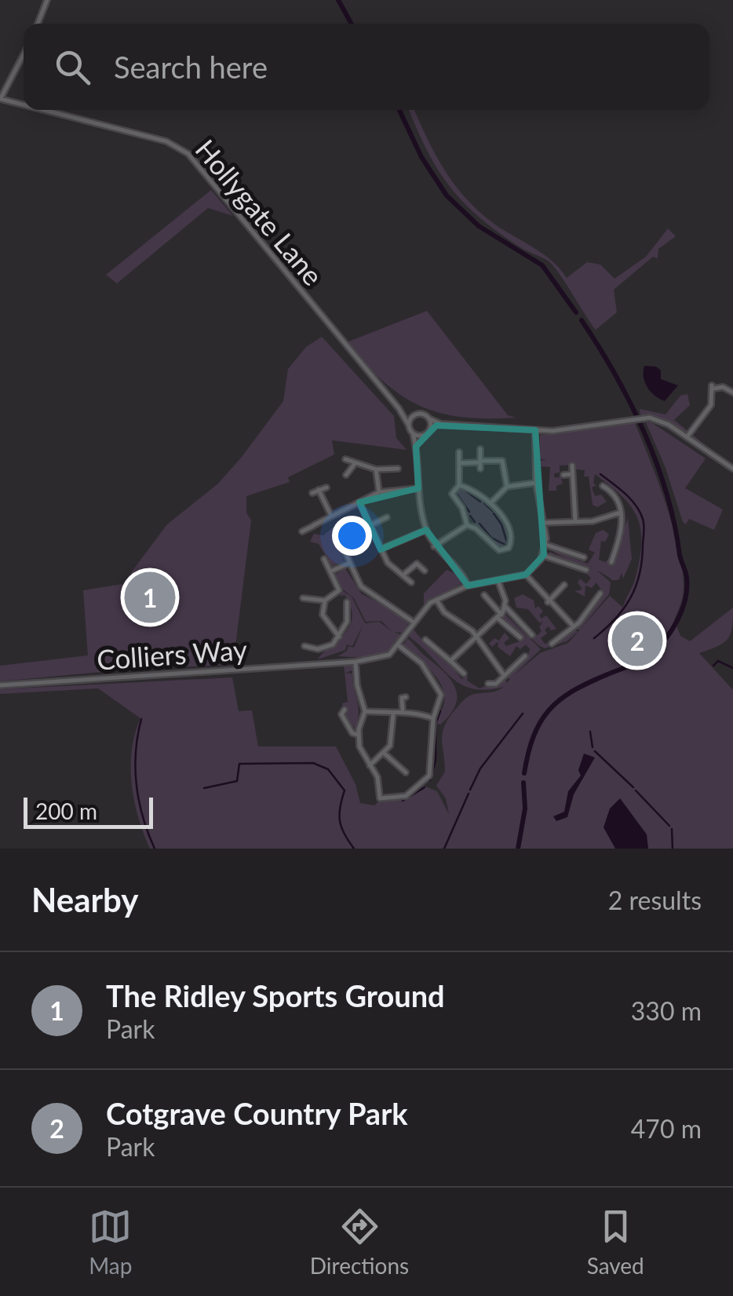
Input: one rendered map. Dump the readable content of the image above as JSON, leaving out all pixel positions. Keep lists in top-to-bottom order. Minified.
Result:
{"streets":{"street":["Hollygate Lane","Colliers Way"]},"scale_bar":"200 m","page":{"search":"Search here","pins":["1","2"],"scale":"200 m","heading":["Nearby","2 results"],"list":[{"mark":"1","name":"The Ridley Sports Ground","note":"Park","value":"330 m"},{"mark":"2","name":"Cotgrave Country Park","note":"Park","value":"470 m"}],"nav":["Map","Directions","Saved"]}}
